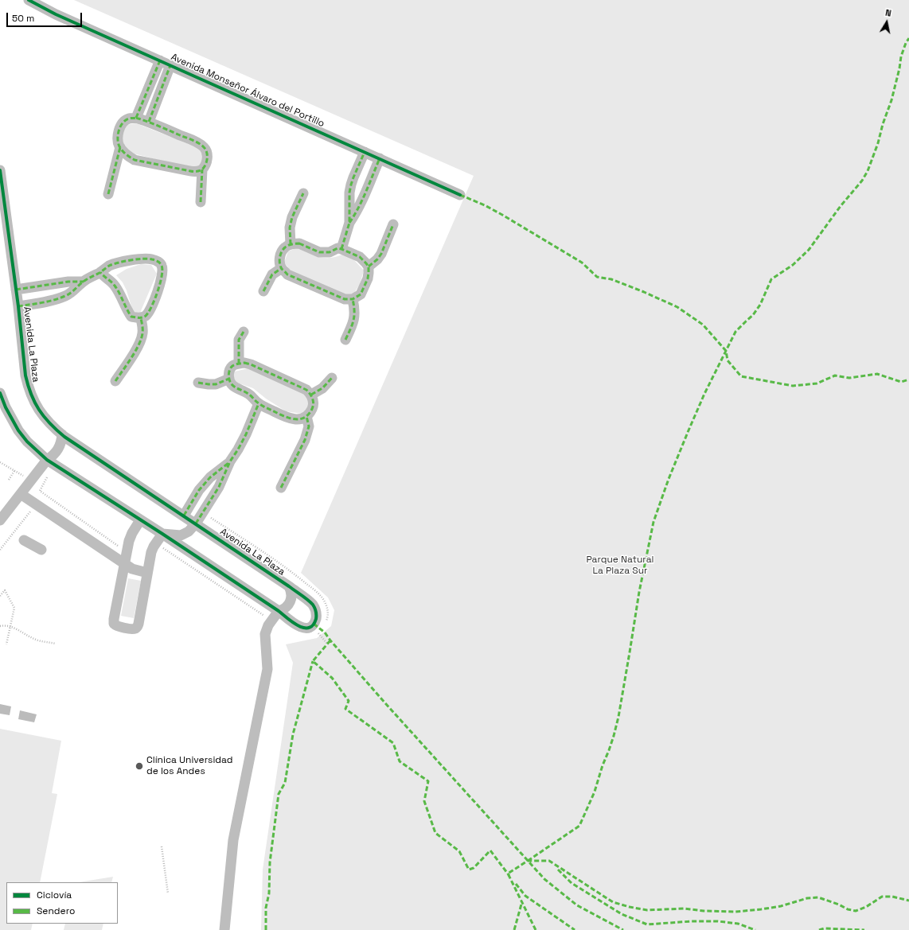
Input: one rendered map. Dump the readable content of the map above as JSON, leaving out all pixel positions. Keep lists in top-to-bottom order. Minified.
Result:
{"streets":{"street":["Avenida Monseñor Álvaro del Portillo","Avenida La Plaza"]},"parks":["Parque Natural La Plaza Sur"],"places":["Clínica Universidad de los Andes"],"legend":["Ciclovía","Sendero"],"scale_bar":"50 m","north":"top"}
